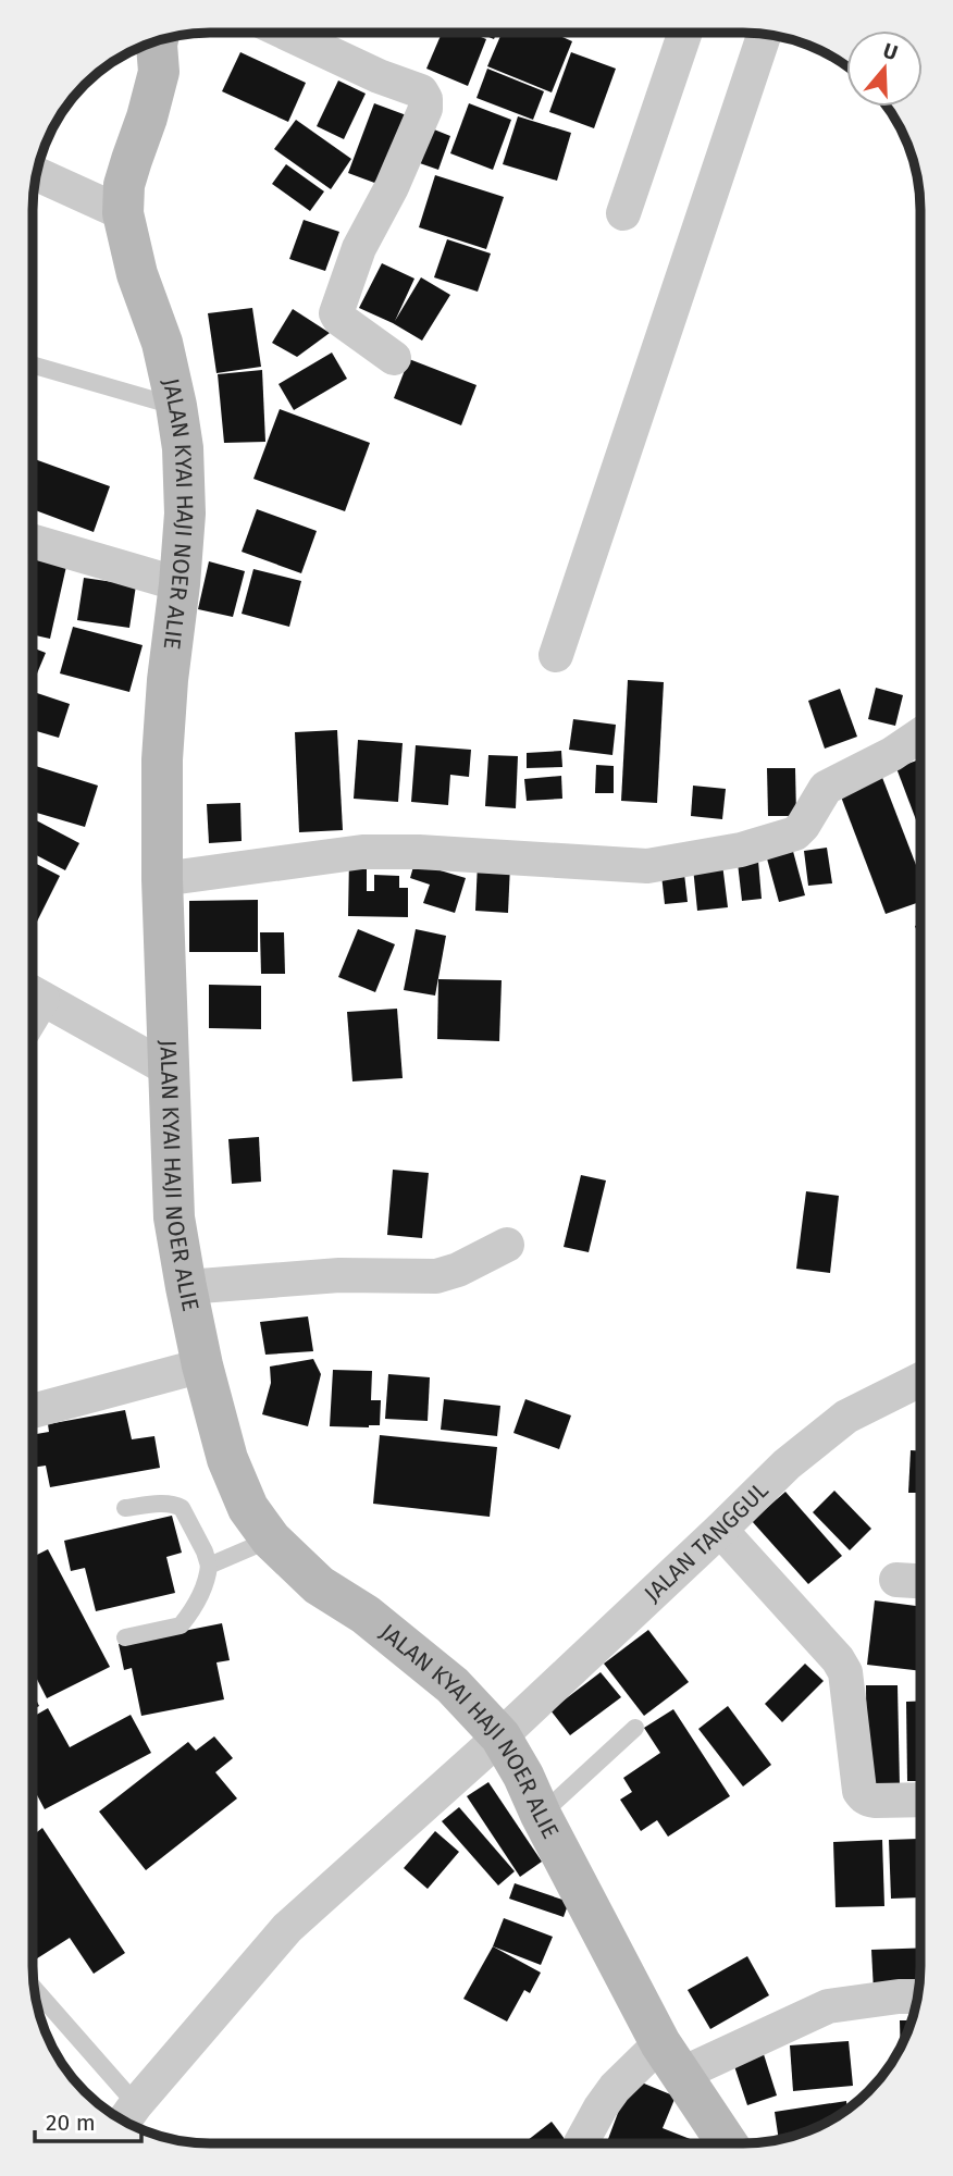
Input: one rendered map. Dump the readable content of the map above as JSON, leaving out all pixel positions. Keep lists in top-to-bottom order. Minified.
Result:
{"streets":{"street":["JALAN KYAI HAJI NOER ALIE","JALAN TANGGUL"]},"crossings":[["JALAN KYAI HAJI NOER ALIE","JALAN TANGGUL"]],"scale_bar":"20 m","north":"top"}
